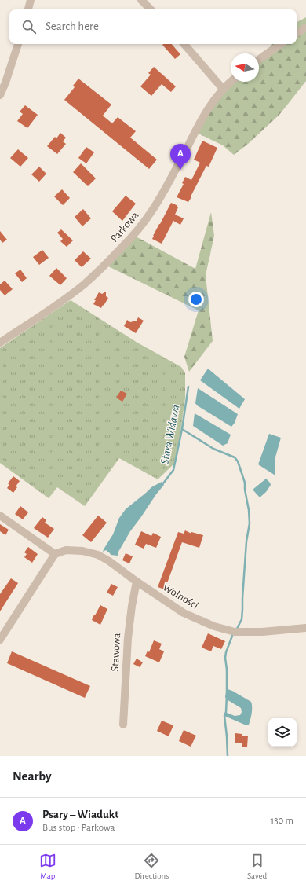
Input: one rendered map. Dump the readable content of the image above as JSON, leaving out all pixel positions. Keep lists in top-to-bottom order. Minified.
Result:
{"streets":{"street":["Parkowa","Wolności","Stawowa"]},"crossings":[["Wolności","Stawowa"]],"water":["Stara Widawa"],"north":"left","page":{"search":"Search here","pins":"A","heading":"Nearby","list":[{"mark":"A","name":"Psary – Wiadukt","note":"Bus stop · Parkowa","value":"130 m"}],"nav":["Map","Directions","Saved"]}}
